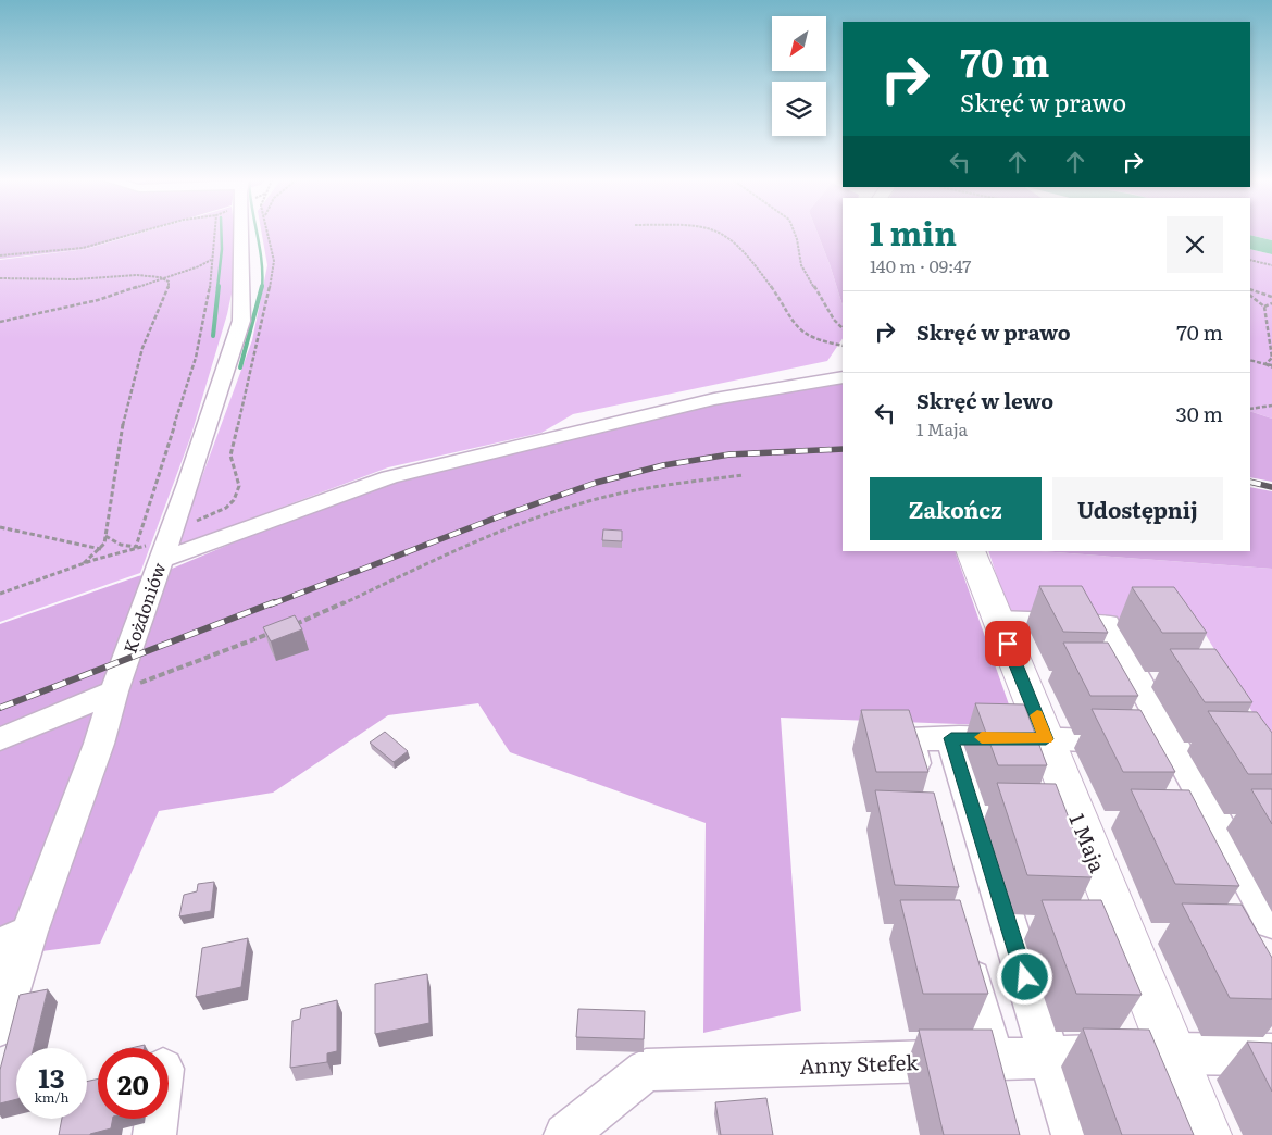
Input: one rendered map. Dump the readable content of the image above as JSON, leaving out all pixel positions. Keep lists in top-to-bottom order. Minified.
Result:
{"streets":{"main road":["1 Maja"],"street":["Kożdoniów","Anny Stefek"]},"crossings":[["1 Maja","Anny Stefek"]],"north":"bottom left","page":{"turn":["70 m","Skręć w prawo"],"heading":["1 min","140 m · 09:47"],"list":[{"name":"Skręć w prawo","value":"70 m"},{"name":"Skręć w lewo","note":"1 Maja","value":"30 m"}],"buttons":["Zakończ","Udostępnij"],"speed":"13 km/h","limit":"20"}}
